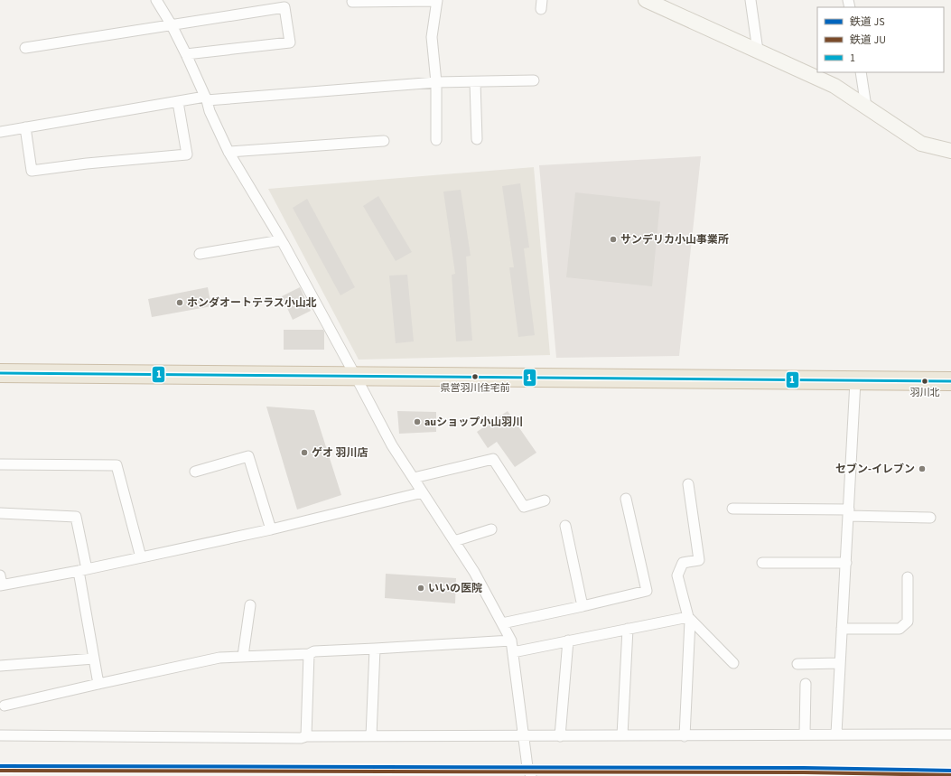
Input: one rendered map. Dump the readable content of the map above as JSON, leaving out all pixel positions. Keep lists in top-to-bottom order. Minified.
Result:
{"places":["サンデリカ小山事業所","ホンダオートテラス小山北","県営羽川住宅前","羽川北","auショップ小山羽川","ゲオ 羽川店","セブン-イレブン","いいの医院"],"lines":["transit line 1","rail line JS","rail line JU"],"legend":["鉄道 JS","鉄道 JU","1"]}
